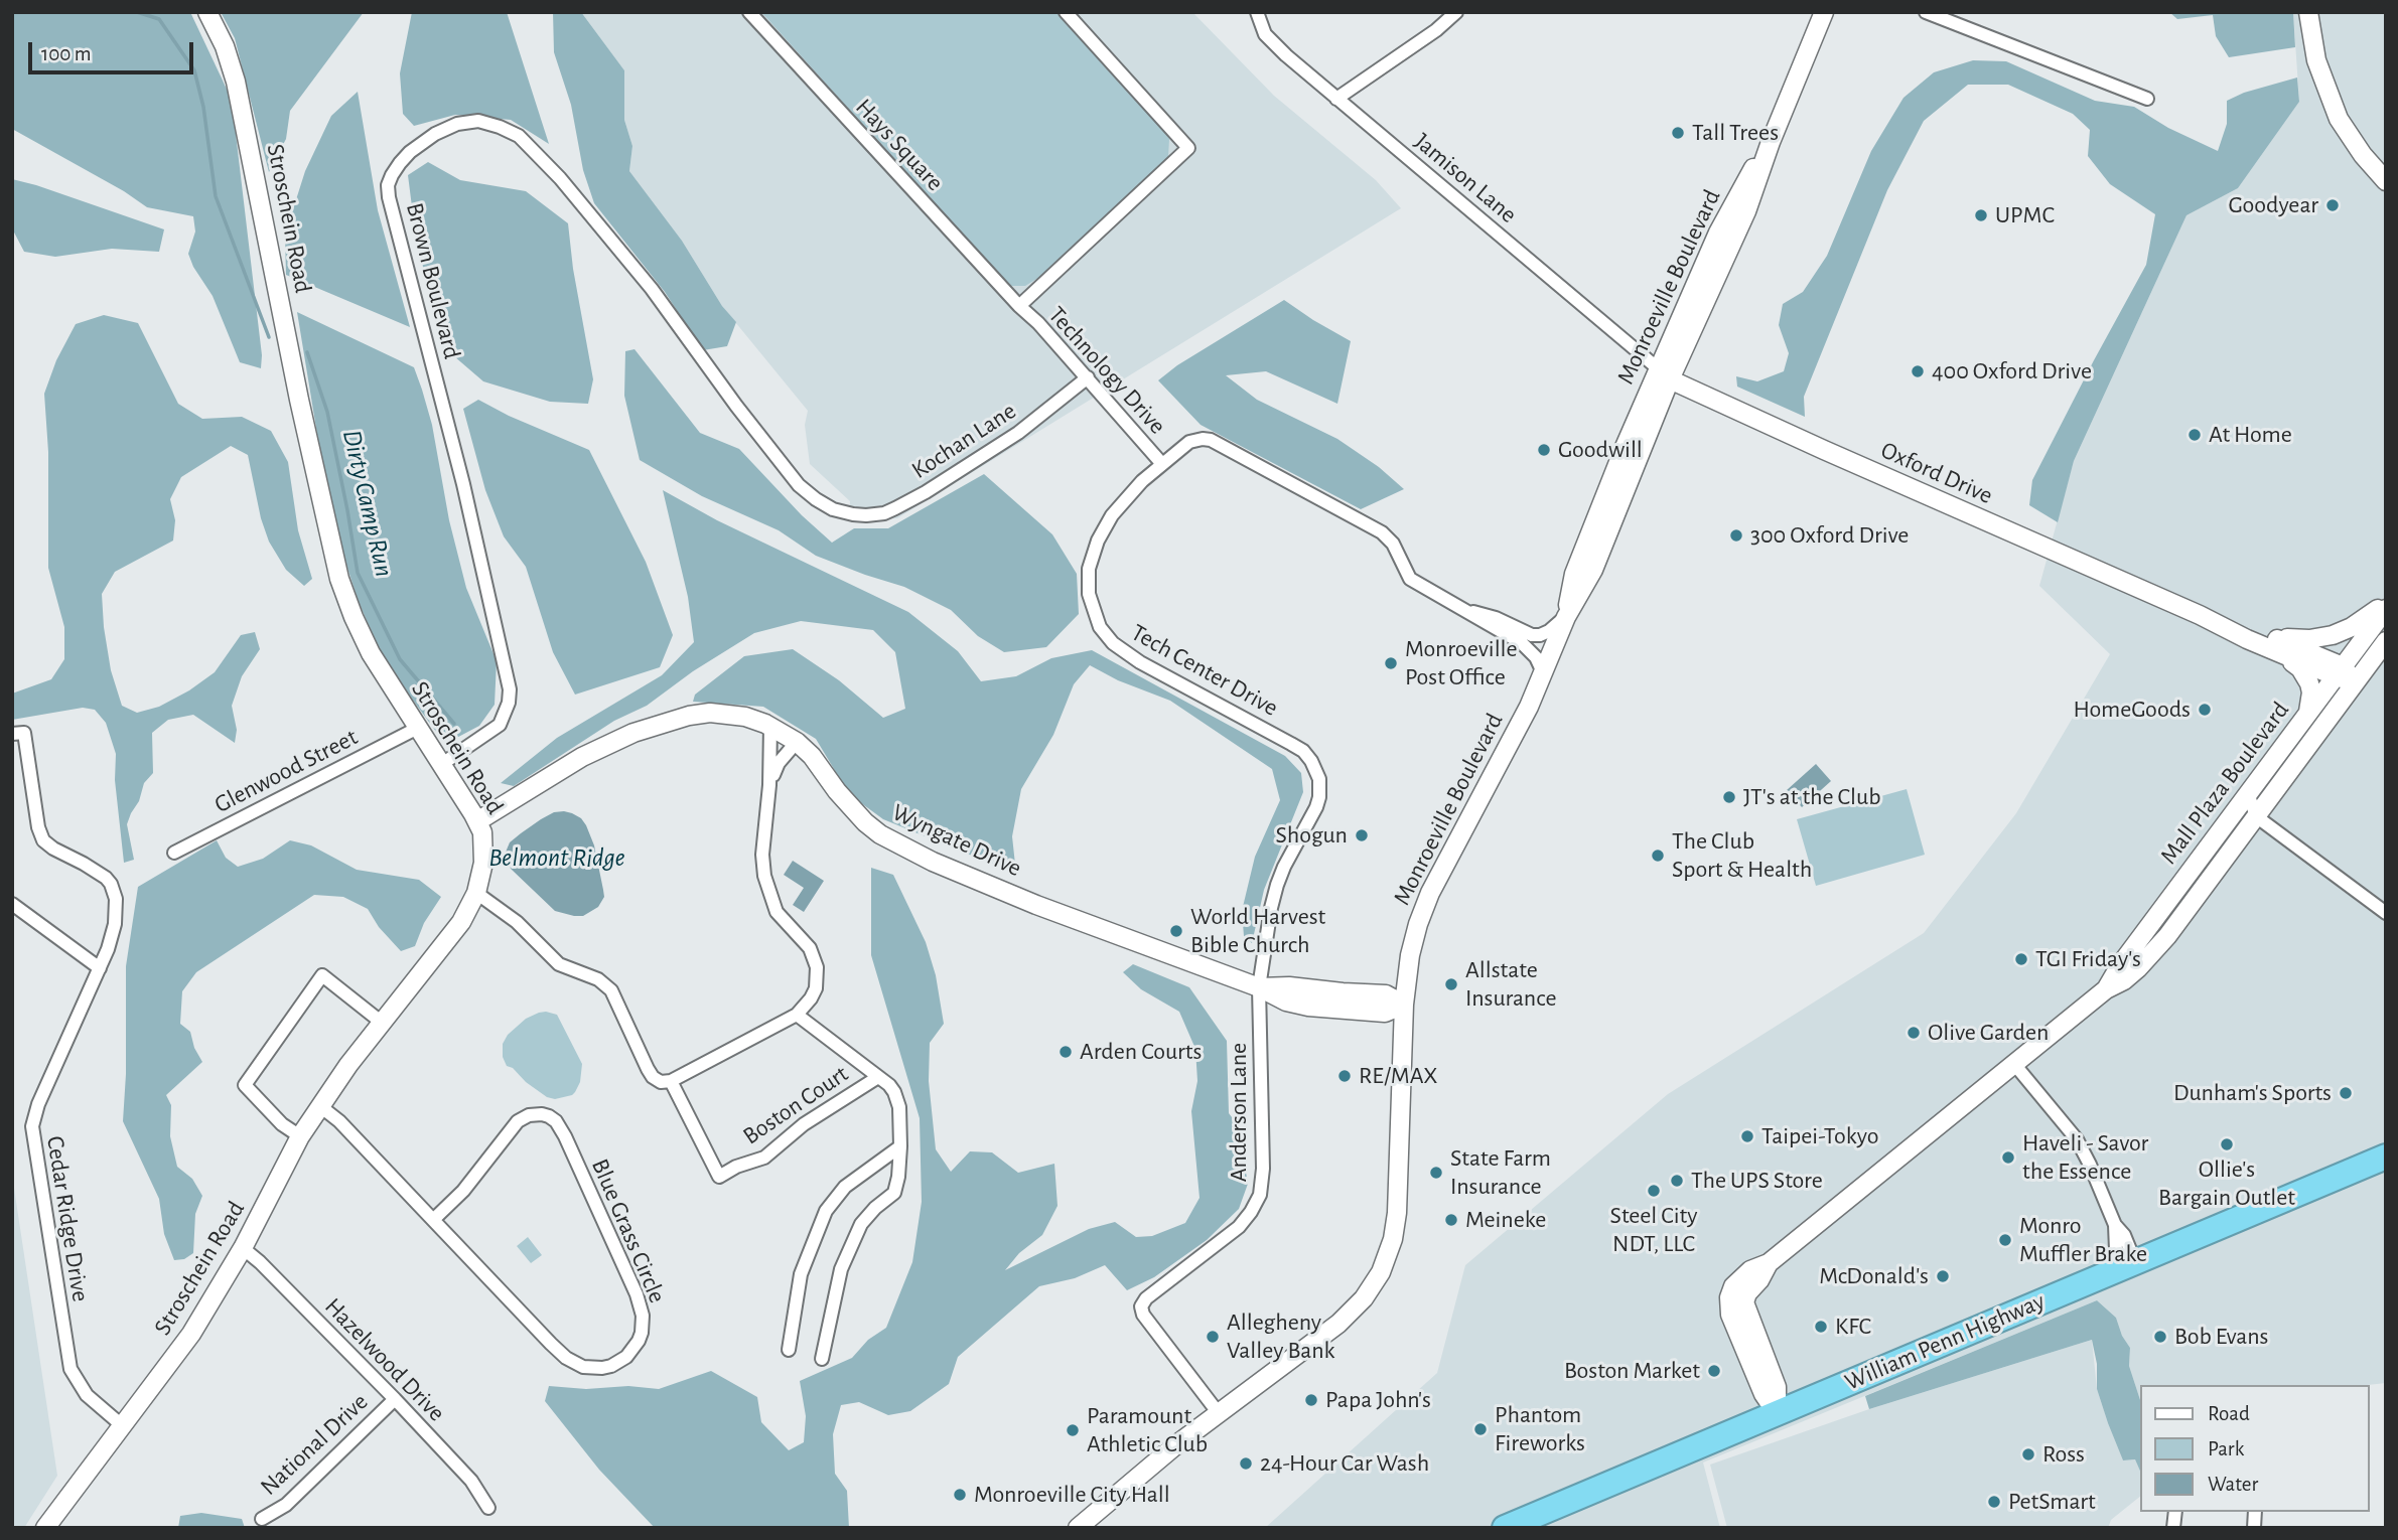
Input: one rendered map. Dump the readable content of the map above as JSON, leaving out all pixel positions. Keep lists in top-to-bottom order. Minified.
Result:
{"streets":{"highway":["William Penn Highway"],"street":["Hays Square","Jamison Lane","Stroschein Road","Brown Boulevard","Monroeville Boulevard","Technology Drive","Kochan Lane","Oxford Drive","Tech Center Drive","Glenwood Street","Mall Plaza Boulevard","Wyngate Drive","Boston Court","Anderson Lane","Cedar Ridge Drive","Blue Grass Circle","Hazelwood Drive","National Drive"]},"crossings":[["Hays Square","Technology Drive"],["Jamison Lane","Monroeville Boulevard"],["Jamison Lane","Oxford Drive"],["Stroschein Road","Brown Boulevard"],["Stroschein Road","Glenwood Street"],["Stroschein Road","Wyngate Drive"],["Stroschein Road","Cedar Ridge Drive"],["Stroschein Road","Blue Grass Circle"],["Stroschein Road","Hazelwood Drive"],["Brown Boulevard","Kochan Lane"],["Monroeville Boulevard","Oxford Drive"],["Monroeville Boulevard","Tech Center Drive"],["Monroeville Boulevard","Wyngate Drive"],["Monroeville Boulevard","Anderson Lane"],["Technology Drive","Kochan Lane"],["Technology Drive","Tech Center Drive"],["Oxford Drive","Mall Plaza Boulevard"],["Tech Center Drive","Wyngate Drive"],["Tech Center Drive","Anderson Lane"],["Mall Plaza Boulevard","William Penn Highway"],["Wyngate Drive","Anderson Lane"],["Hazelwood Drive","National Drive"]],"water":["Dirty Camp Run","Belmont Ridge"],"places":["Tall Trees","Goodyear","UPMC","400 Oxford Drive","At Home","Goodwill","300 Oxford Drive","Monroeville Post Office","HomeGoods","JT's at the Club","Shogun","The Club Sport & Health","World Harvest Bible Church","TGI Friday's","Allstate Insurance","Olive Garden","Arden Courts","RE/MAX","Dunham's Sports","Taipei-Tokyo","Ollie's Bargain Outlet","Haveli - Savor the Essence","State Farm Insurance","The UPS Store","Steel City NDT, LLC","Meineke","Monro Muffler Brake","McDonald's","KFC","Allegheny Valley Bank","Bob Evans","Boston Market","Papa John's","Phantom Fireworks","Paramount Athletic Club","Ross","24-Hour Car Wash","Monroeville City Hall","PetSmart"],"legend":["Road","Park","Water"],"scale_bar":"100 m"}
